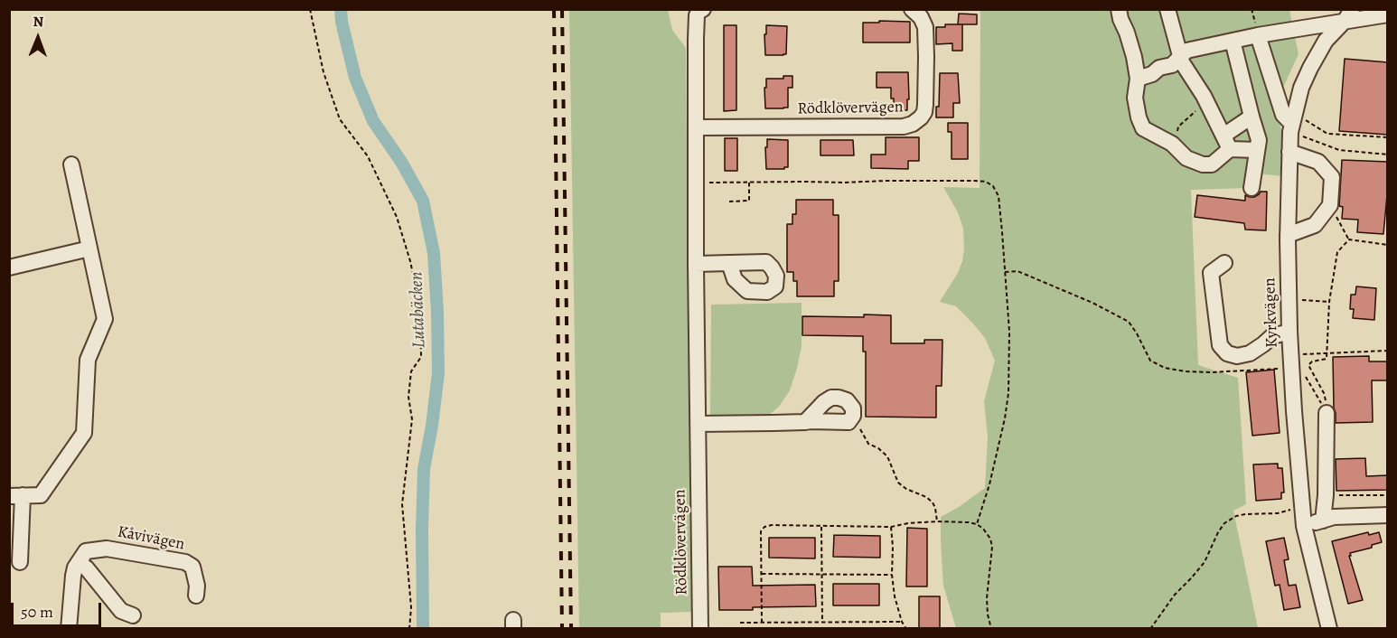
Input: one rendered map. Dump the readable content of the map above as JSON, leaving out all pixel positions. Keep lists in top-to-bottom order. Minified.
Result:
{"streets":{"street":["Rödklövervägen","Kyrkvägen","Kåvivägen"]},"water":["Lutabäcken"],"scale_bar":"50 m","north":"top"}
